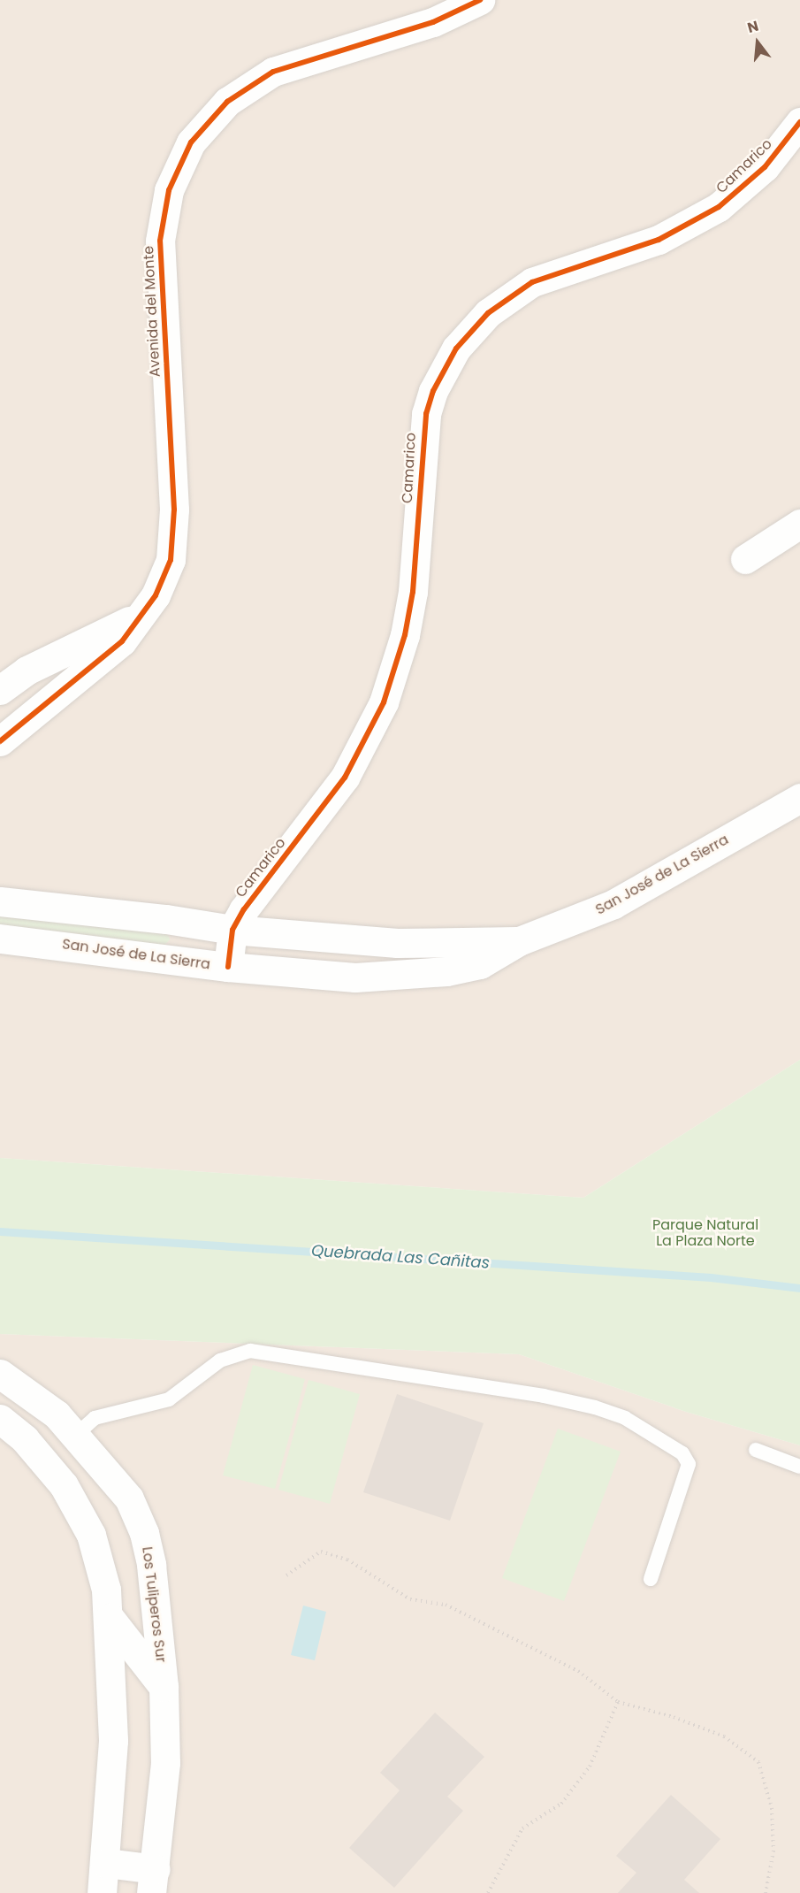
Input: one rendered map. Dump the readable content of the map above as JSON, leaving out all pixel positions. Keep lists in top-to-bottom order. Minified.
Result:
{"streets":{"street":["Camarico","Avenida del Monte","San José de La Sierra","Los Tuliperos Sur"]},"crossings":[["Camarico","San José de La Sierra"]],"water":["Quebrada Las Cañitas"],"parks":["Parque Natural La Plaza Norte"],"north":"top"}
